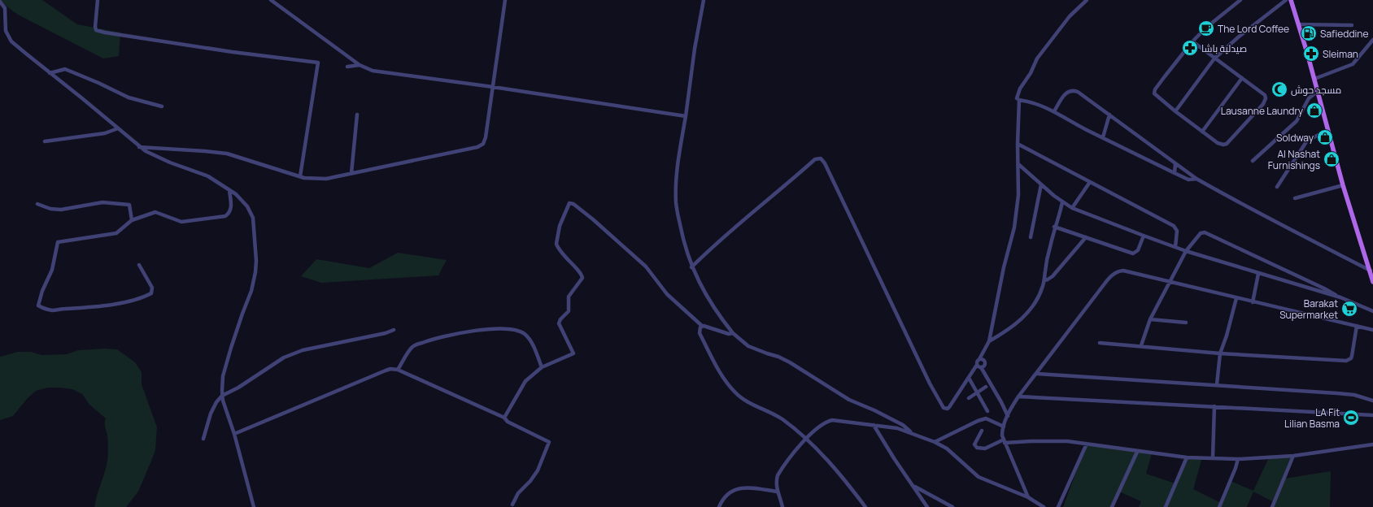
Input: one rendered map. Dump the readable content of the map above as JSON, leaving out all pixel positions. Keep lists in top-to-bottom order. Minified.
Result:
{"places":{"cafe":["The Lord Coffee"],"fuel station":["Safieddine"],"pharmacy":["صيدلية باشا","Sleiman"],"mosque":["مسجد حوش"],"shop":["Lausanne Laundry","Soldway","Al Nashat Furnishings"],"supermarket":["Barakat Supermarket"],"sports":["LA Fit Lilian Basma"]}}
